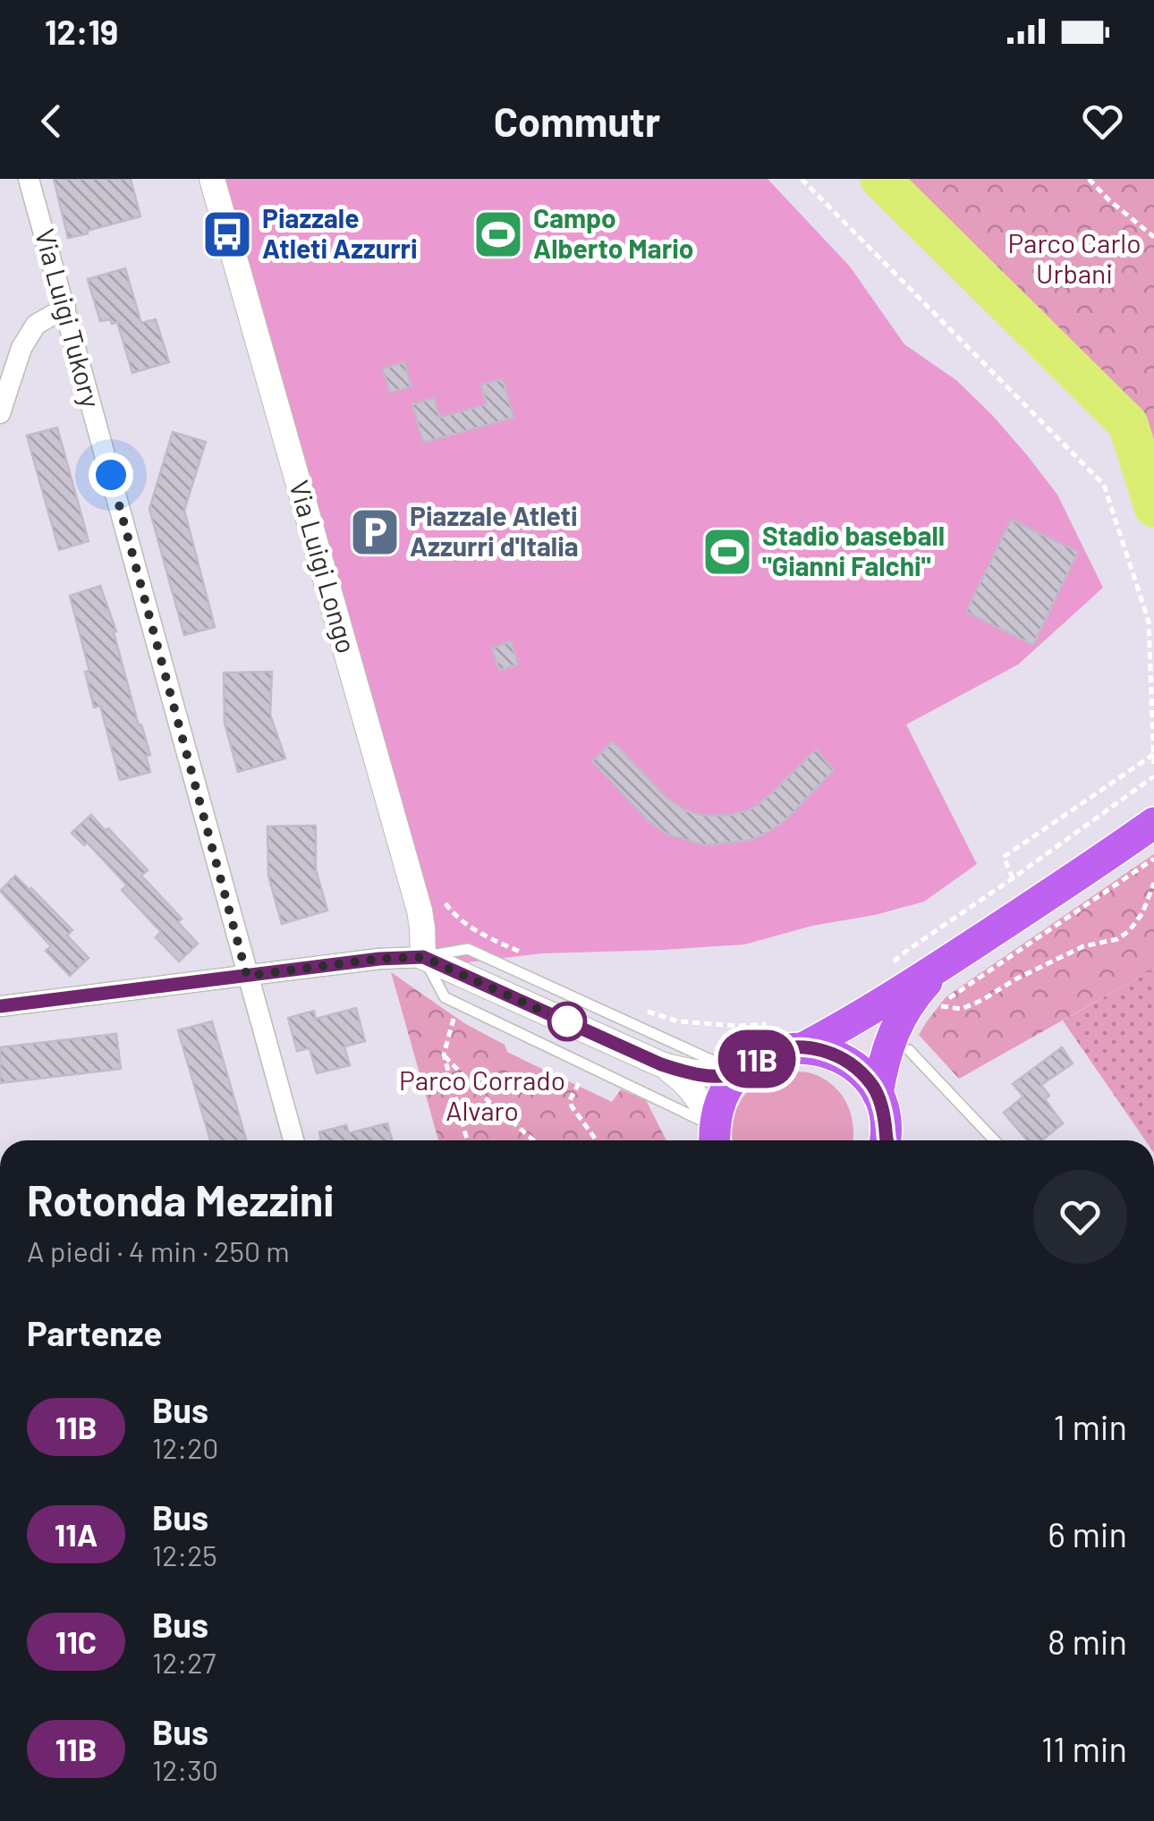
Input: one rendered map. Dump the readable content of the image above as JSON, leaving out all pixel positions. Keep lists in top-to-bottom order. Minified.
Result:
{"streets":{"street":["Via Luigi Tukory","Via Luigi Longo"]},"parks":["Parco Carlo Urbani","Parco Corrado Alvaro"],"places":{"bus stop":["Piazzale Atleti Azzurri"],"sports":["Campo Alberto Mario","Stadio baseball \"Gianni Falchi\""],"parking":["Piazzale Atleti Azzurri d'Italia"]},"lines":["bus line 11B"],"page":{"status":"12:19","header":"Commutr","on_map":"11B","heading":[["Rotonda Mezzini","A piedi · 4 min · 250 m"],"Partenze"],"list":[{"mark":"11B","name":"Bus","note":"12:20","value":"1 min"},{"mark":"11A","name":"Bus","note":"12:25","value":"6 min"},{"mark":"11C","name":"Bus","note":"12:27","value":"8 min"},{"mark":"11B","name":"Bus","note":"12:30","value":"11 min"}]}}
